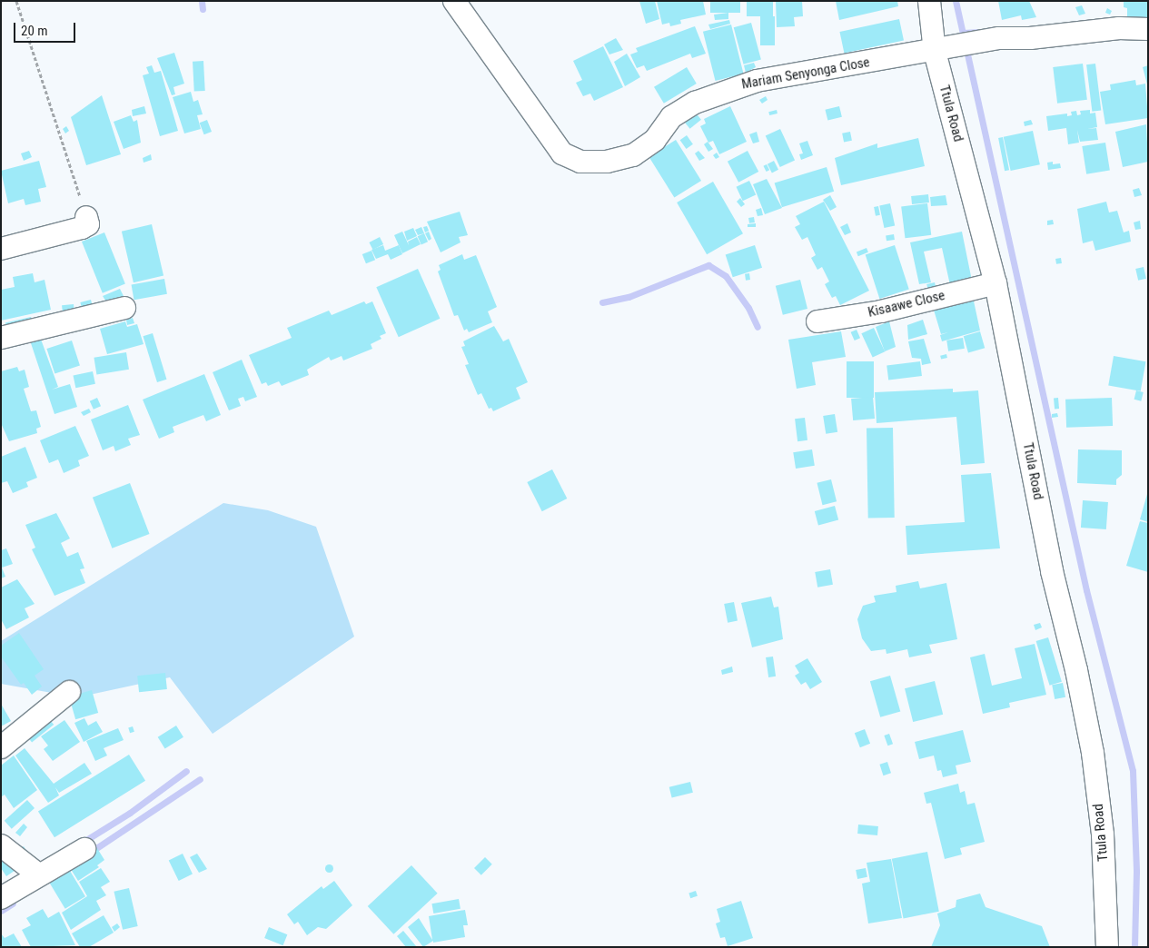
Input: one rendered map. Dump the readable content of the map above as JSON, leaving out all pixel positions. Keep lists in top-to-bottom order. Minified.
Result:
{"streets":{"street":["Mariam Senyonga Close","Ttula Road","Kisaawe Close"]},"crossings":[["Mariam Senyonga Close","Ttula Road"],["Ttula Road","Kisaawe Close"]],"scale_bar":"20 m"}
